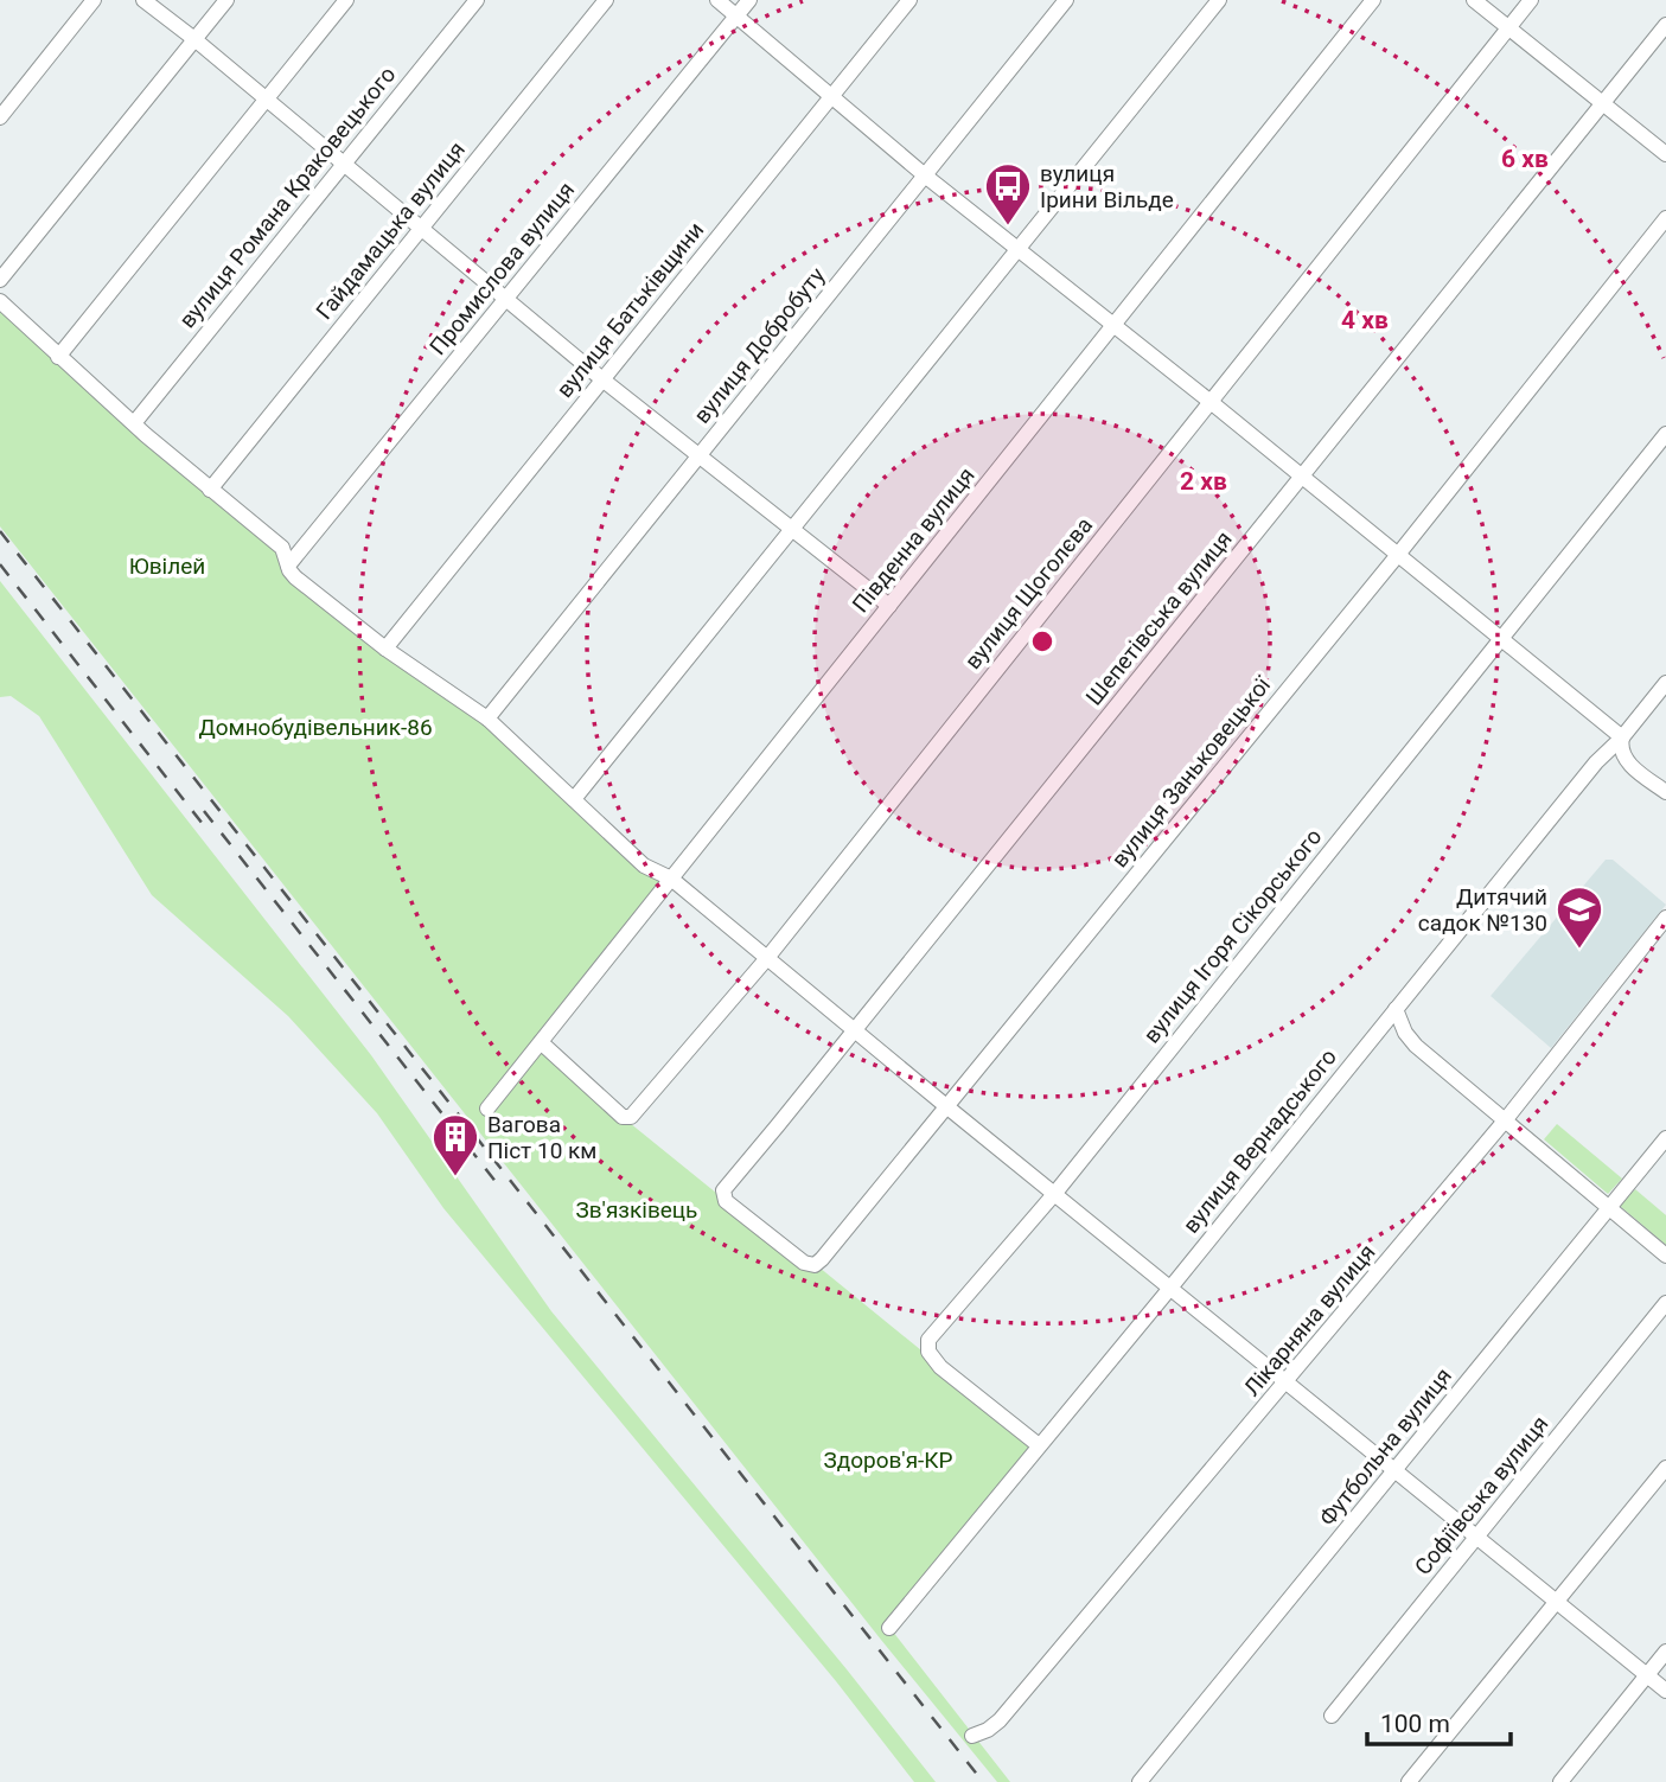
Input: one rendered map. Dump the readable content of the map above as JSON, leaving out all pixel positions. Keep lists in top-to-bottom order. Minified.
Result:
{"streets":{"street":["вулиця Романа Краковецького","Гайдамацька вулиця","Промислова вулиця","вулиця Батьківщини","вулиця Добробуту","Південна вулиця","вулиця Щоголєва","Шепетівська вулиця","вулиця Заньковецької","вулиця Ігоря Сікорського","вулиця Вернадського","Лікарняна вулиця","Футбольна вулиця","Софіївська вулиця"]},"crossings":[["Південна вулиця","вулиця Щоголєва"],["Шепетівська вулиця","вулиця Заньковецької"],["вулиця Ігоря Сікорського","вулиця Вернадського"]],"parks":["Ювілей","Домнобудівельник-86","Зв'язківець","Здоров'я-КР"],"places":{"bus stop":["вулиця Ірини Вільде"],"school or university":["Дитячий садок №130"],"building":["Вагова Піст 10 км"]},"scale_bar":"100 m","rings":["6 хв","4 хв","2 хв"]}
